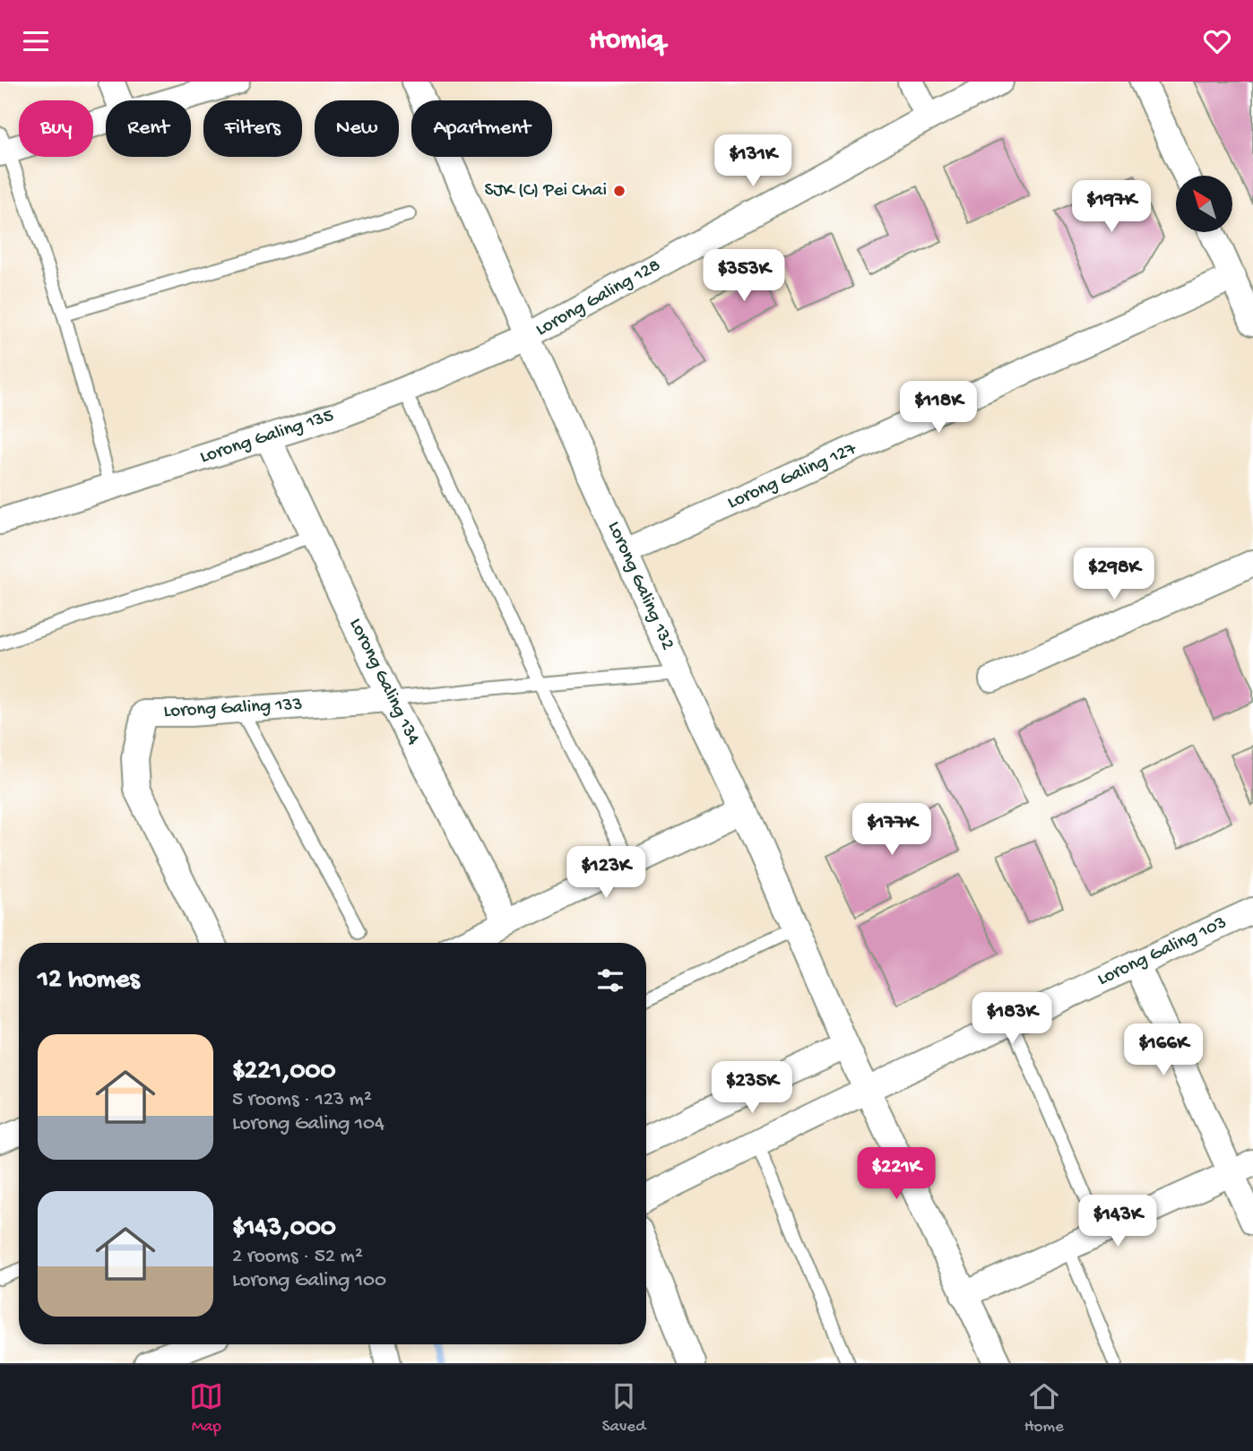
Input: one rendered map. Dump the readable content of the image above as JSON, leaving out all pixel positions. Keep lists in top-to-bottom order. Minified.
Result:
{"streets":{"street":["Lorong Galing 128","Lorong Galing 135","Lorong Galing 127","Lorong Galing 132","Lorong Galing 134","Lorong Galing 133","Lorong Galing 103"]},"crossings":[["Lorong Galing 128","Lorong Galing 135"],["Lorong Galing 128","Lorong Galing 132"],["Lorong Galing 135","Lorong Galing 132"],["Lorong Galing 135","Lorong Galing 134"],["Lorong Galing 127","Lorong Galing 132"],["Lorong Galing 132","Lorong Galing 103"],["Lorong Galing 134","Lorong Galing 133"]],"places":["SJK (C) Pei Chai"],"north":"top left","page":{"header":"Homiq","chip":["Buy","Rent","Filters","New","Apartment"],"price":["$131K","$197K","$353K","$118K","$298K","$177K","$123K","$183K","$166K","$235K","$221K","$143K"],"heading":"12 homes","list":[{"name":"$221,000","note":"5 rooms · 123 m² · Lorong Galing 104"},{"name":"$143,000","note":"2 rooms · 52 m² · Lorong Galing 100"}],"tabs":["Map","Saved","Home"]}}
